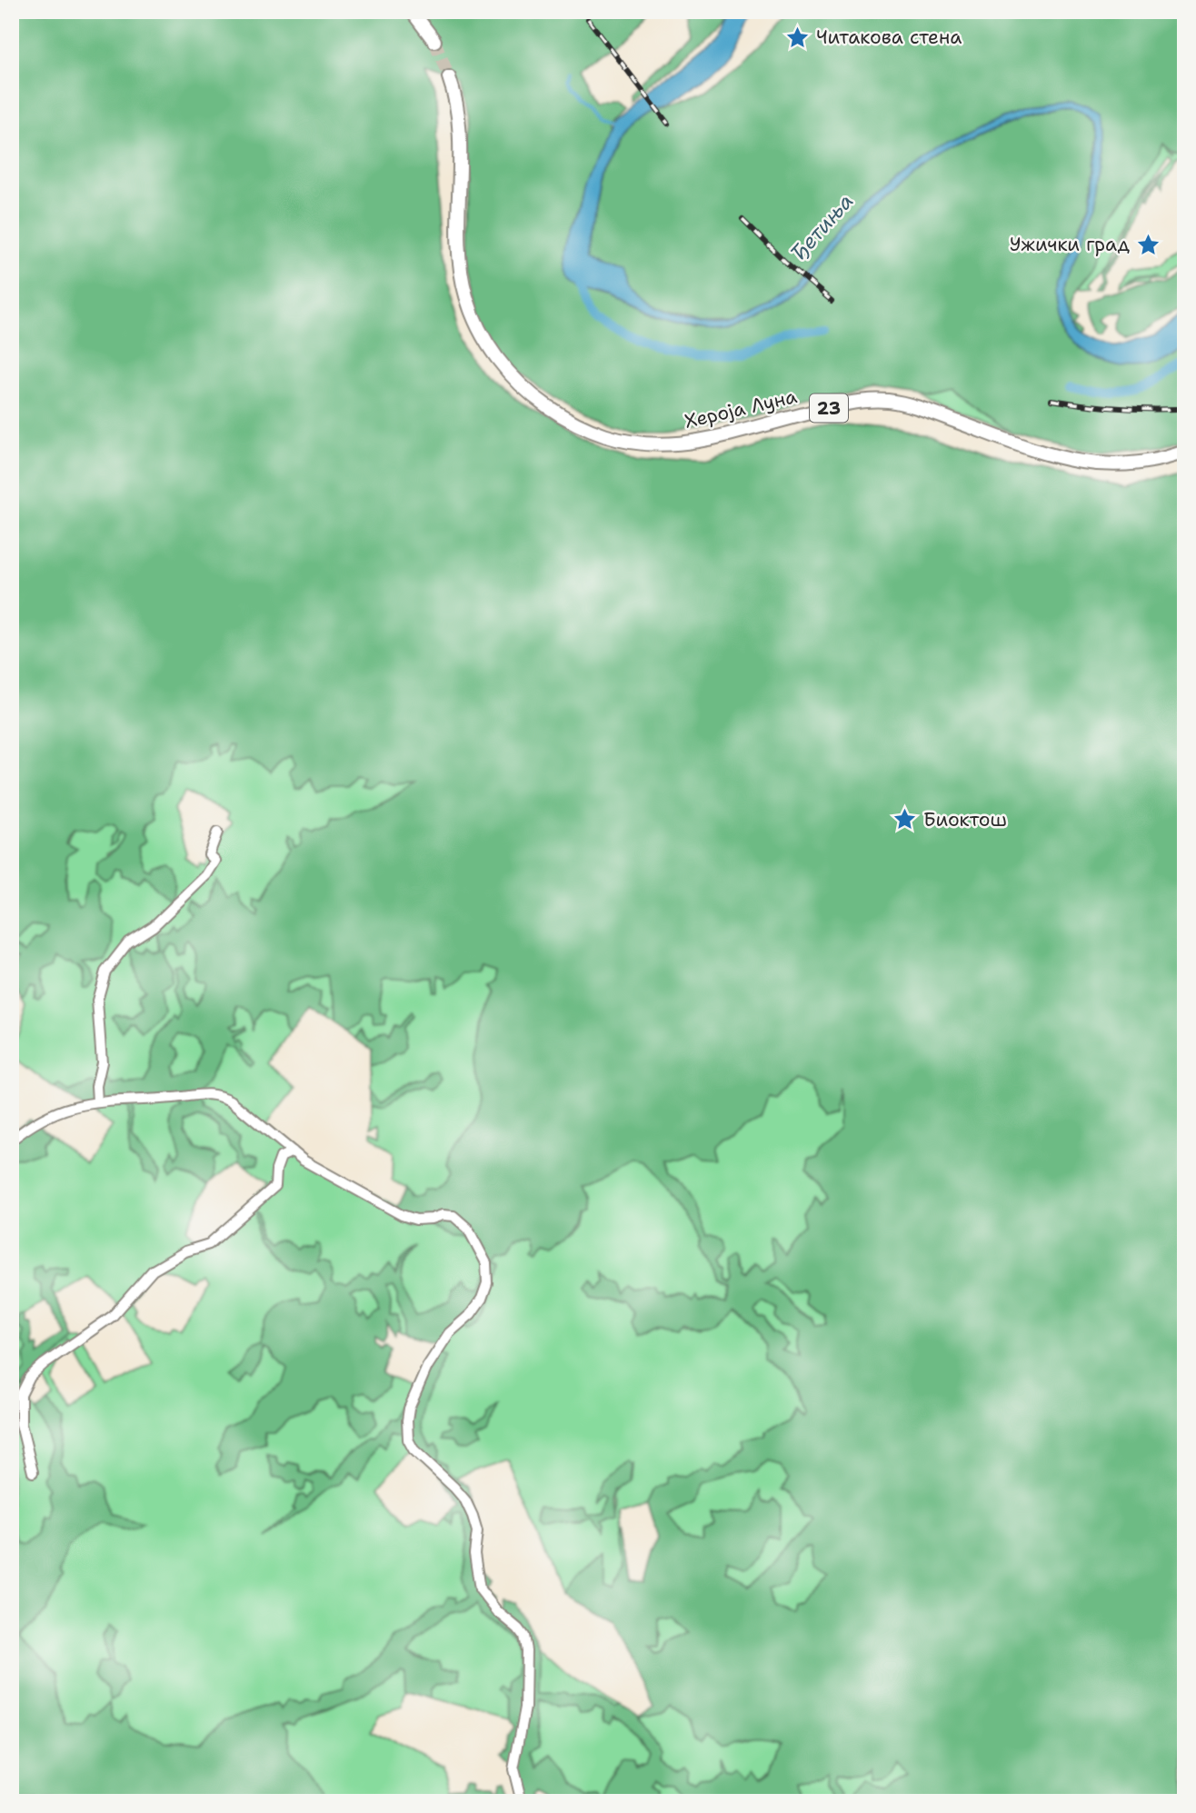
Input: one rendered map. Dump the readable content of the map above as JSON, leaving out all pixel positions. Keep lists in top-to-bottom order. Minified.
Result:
{"streets":{"main road":["23","Хероја Луна"]},"water":["Ђетиња"],"places":{"place":["Читакова стена","Ужички град","Биоктош"]}}
